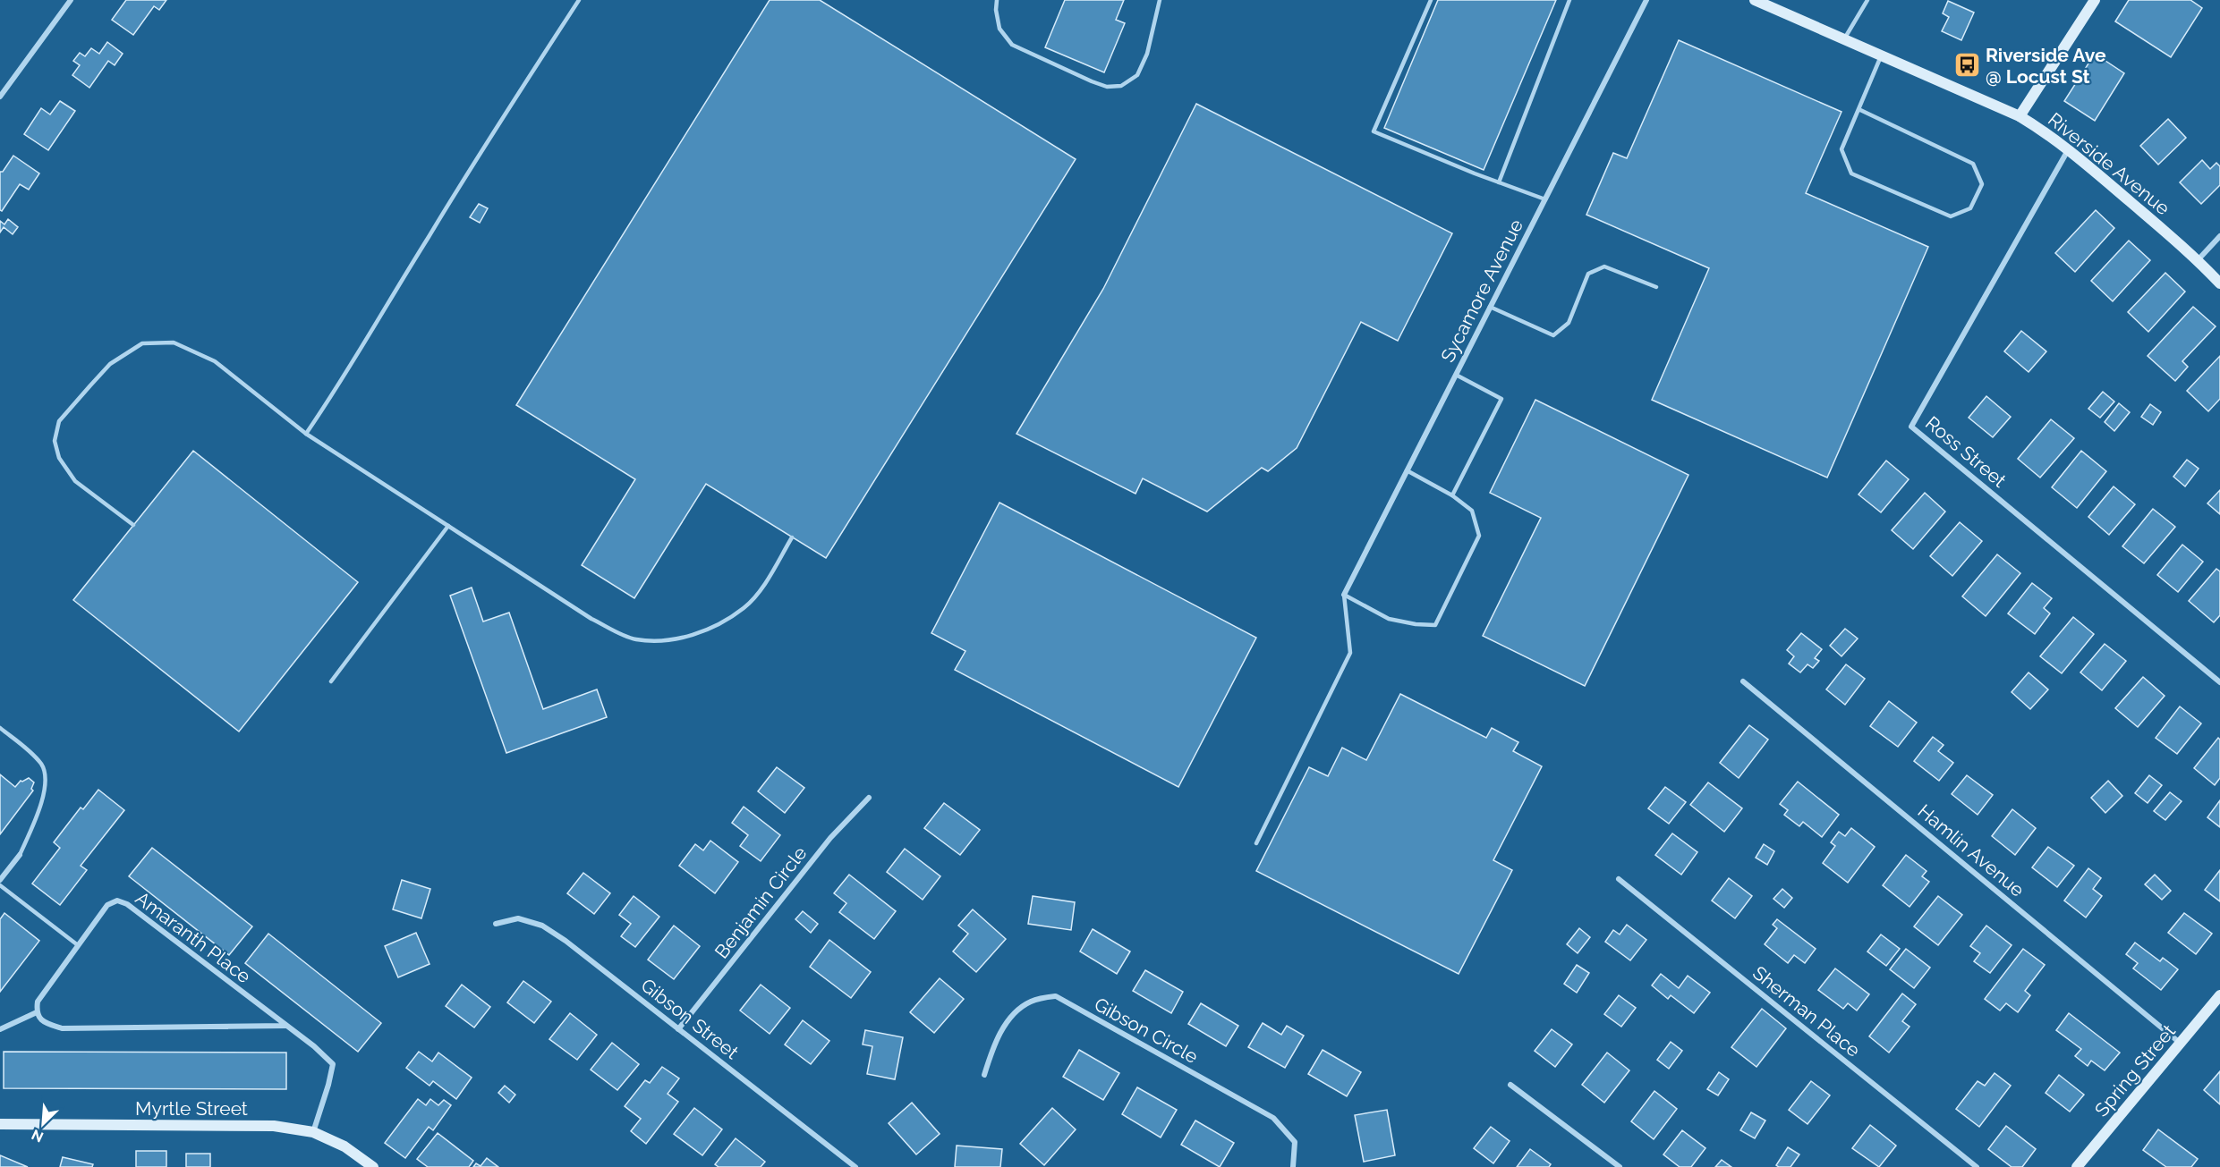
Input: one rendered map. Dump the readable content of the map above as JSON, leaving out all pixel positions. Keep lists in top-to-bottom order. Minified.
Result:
{"streets":{"street":["Riverside Avenue","Sycamore Avenue","Ross Street","Hamlin Avenue","Benjamin Circle","Amaranth Place","Sherman Place","Gibson Street","Gibson Circle","Spring Street","Myrtle Street"]},"crossings":[["Riverside Avenue","Ross Street"],["Hamlin Avenue","Spring Street"],["Benjamin Circle","Gibson Street"],["Amaranth Place","Myrtle Street"]],"places":{"bus stop":["Riverside Ave @ Locust St"]},"north":"bottom left"}
